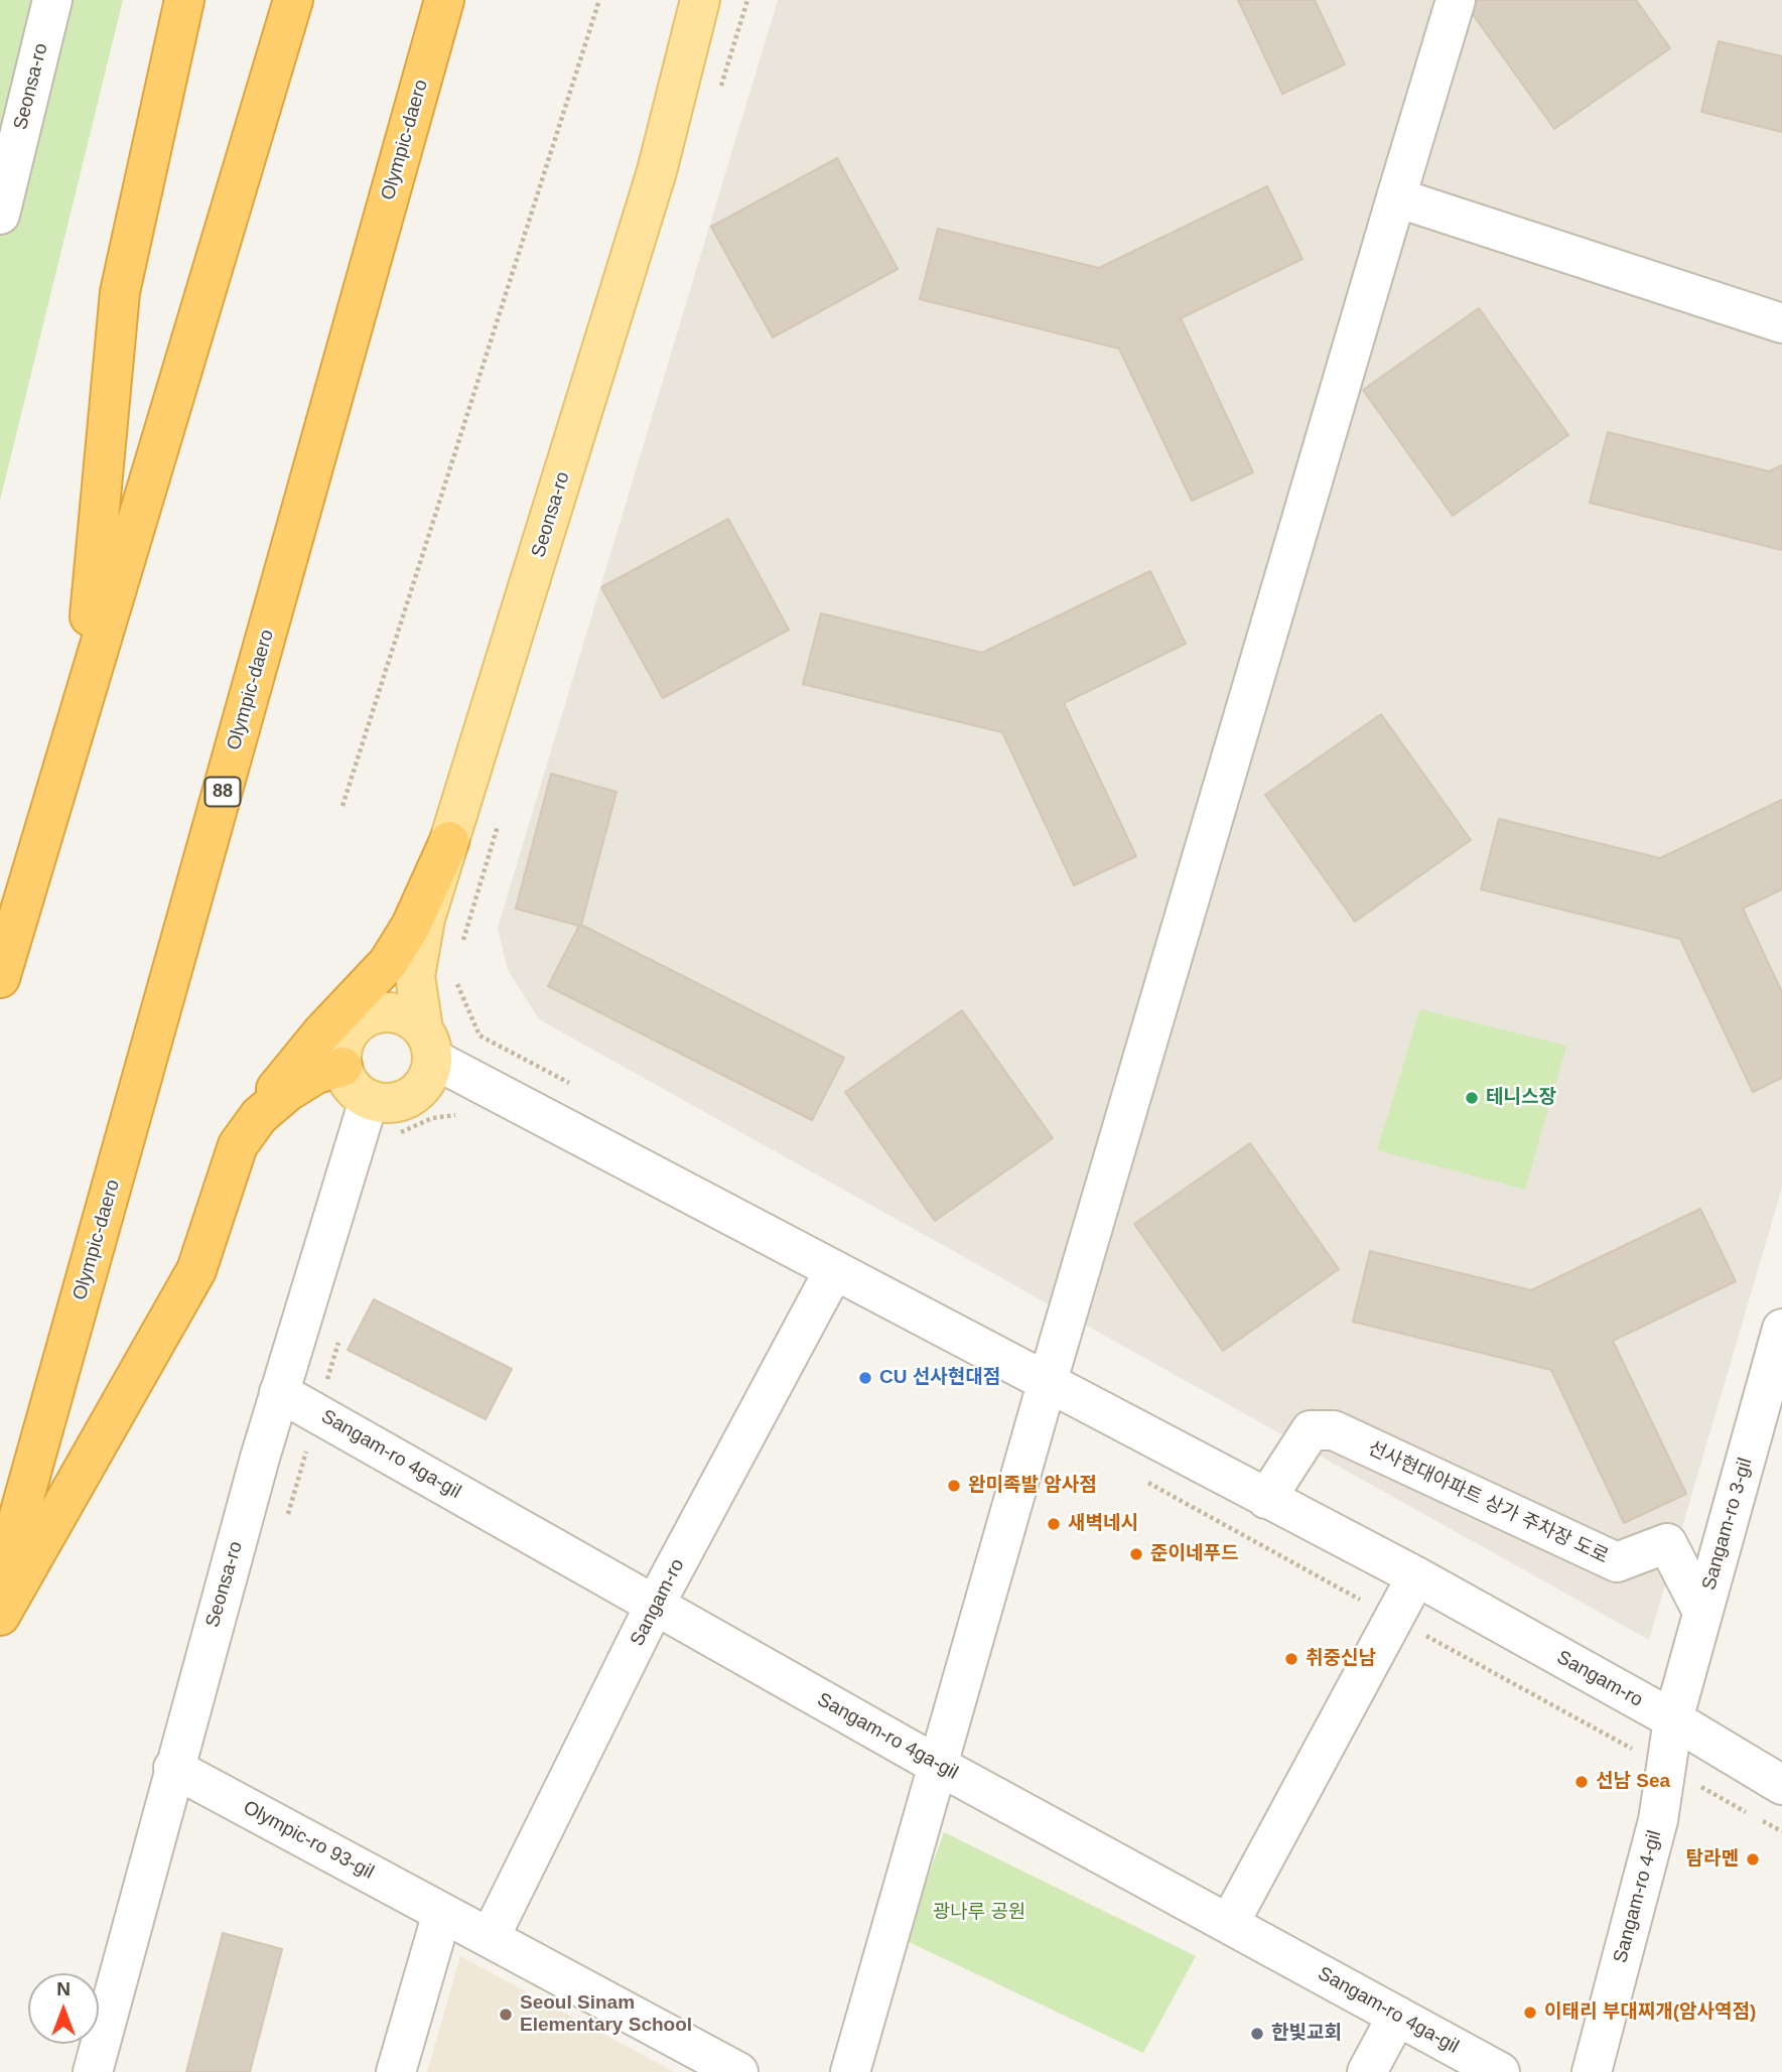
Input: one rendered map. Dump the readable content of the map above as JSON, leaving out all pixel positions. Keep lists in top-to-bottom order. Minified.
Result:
{"streets":{"highway":["Olympic-daero","88"],"main road":["Seonsa-ro"],"street":["Sangam-ro 4ga-gil","선사현대아파트 상가 주차장 도로","Sangam-ro 3-gil","Sangam-ro","Olympic-ro 93-gil","Sangam-ro 4-gil"]},"crossings":[["Seonsa-ro","Sangam-ro 4ga-gil"],["Seonsa-ro","Sangam-ro"],["Seonsa-ro","Olympic-ro 93-gil"],["Sangam-ro 4ga-gil","Sangam-ro"],["선사현대아파트 상가 주차장 도로","Sangam-ro 3-gil"],["선사현대아파트 상가 주차장 도로","Sangam-ro"],["Sangam-ro 3-gil","Sangam-ro"],["Sangam-ro 3-gil","Sangam-ro 4-gil"],["Sangam-ro","Olympic-ro 93-gil"],["Sangam-ro","Sangam-ro 4-gil"]],"parks":["광나루 공원"],"places":["테니스장","CU 선사현대점","완미족발 암사점","새벽네시","준이네푸드","취중신남","선남 Sea","탐라멘","이태리 부대찌개(암사역점)","Seoul Sinam Elementary School","한빛교회"],"north":"top"}
